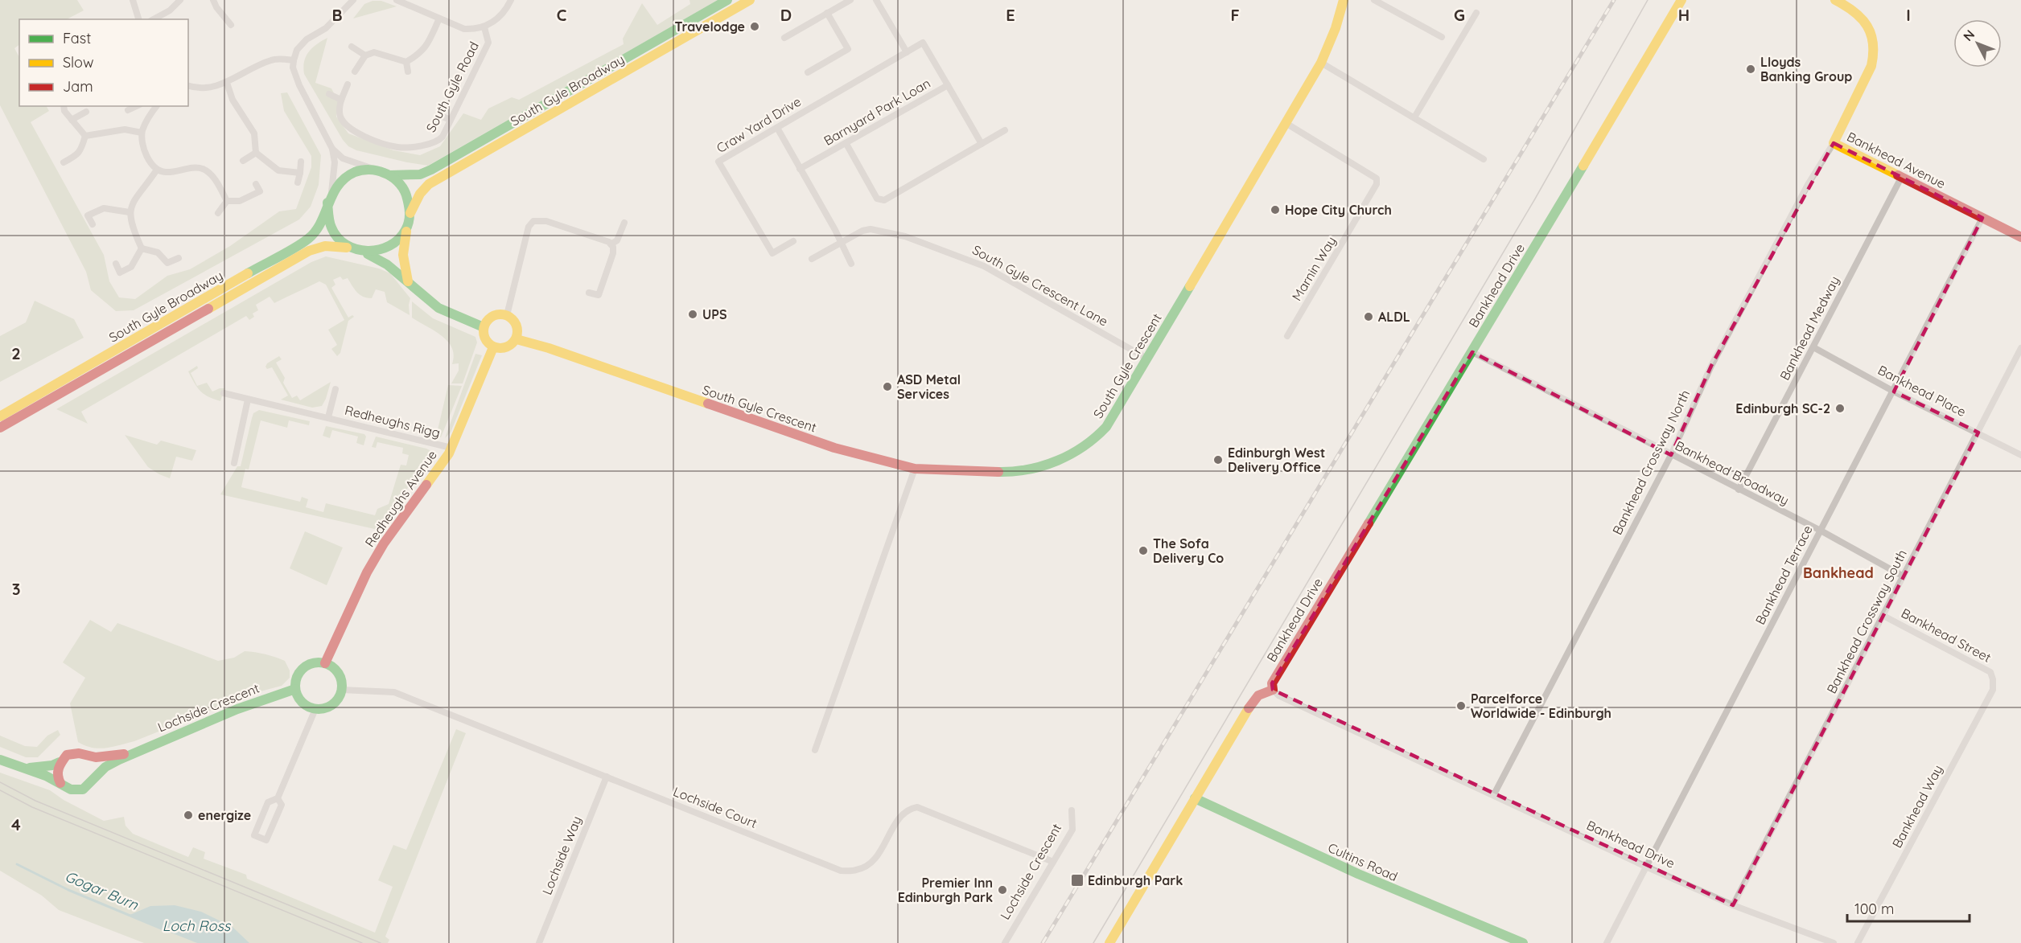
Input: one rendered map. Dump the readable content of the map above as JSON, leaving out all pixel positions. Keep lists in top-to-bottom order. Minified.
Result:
{"streets":{"street":["South Gyle Road","South Gyle Broadway","Barnyard Park Loan","Craw Yard Drive","Bankhead Avenue","Marnin Way","South Gyle Crescent Lane","Bankhead Drive","Bankhead Medway","South Gyle Crescent","Bankhead Place","Redheughs Rigg","Bankhead Crossway North","Bankhead Broadway","Redheughs Avenue","Bankhead Terrace","Bankhead Crossway South","Bankhead Street","Lochside Crescent","Bankhead Way","Lochside Court","Lochside Way","Cultins Road"]},"crossings":[["Barnyard Park Loan","Craw Yard Drive"],["Bankhead Avenue","Bankhead Medway"],["Bankhead Avenue","Bankhead Crossway North"],["Bankhead Avenue","Bankhead Terrace"],["Marnin Way","South Gyle Crescent"],["South Gyle Crescent Lane","South Gyle Crescent"],["Bankhead Drive","Bankhead Crossway North"],["Bankhead Drive","Bankhead Broadway"],["Bankhead Drive","Bankhead Terrace"],["Bankhead Drive","Bankhead Crossway South"],["Bankhead Medway","Bankhead Place"],["Bankhead Medway","Bankhead Broadway"],["South Gyle Crescent","Redheughs Avenue"],["Bankhead Place","Bankhead Terrace"],["Bankhead Place","Bankhead Crossway South"],["Redheughs Rigg","Redheughs Avenue"],["Bankhead Crossway North","Bankhead Broadway"],["Bankhead Broadway","Bankhead Terrace"],["Bankhead Broadway","Bankhead Crossway South"],["Redheughs Avenue","Lochside Crescent"],["Redheughs Avenue","Lochside Court"],["Bankhead Crossway South","Bankhead Street"],["Bankhead Street","Bankhead Way"],["Lochside Crescent","Lochside Court"],["Lochside Court","Lochside Way"]],"districts":["Bankhead"],"water":["Gogar Burn","Loch Ross"],"places":{"other":["Travelodge","Lloyds Banking Group","Hope City Church","UPS","ALDL","ASD Metal Services","Edinburgh SC-2","Edinburgh West Delivery Office","The Sofa Delivery Co","Parcelforce Worldwide - Edinburgh","energize","Premier Inn Edinburgh Park"],"transit":["Edinburgh Park"]},"legend":["Fast","Slow","Jam"],"scale_bar":"100 m","north":"top left","grid":{"columns":["B","C","D","E","F","G","H","I"],"rows":["2","3","4"]}}
